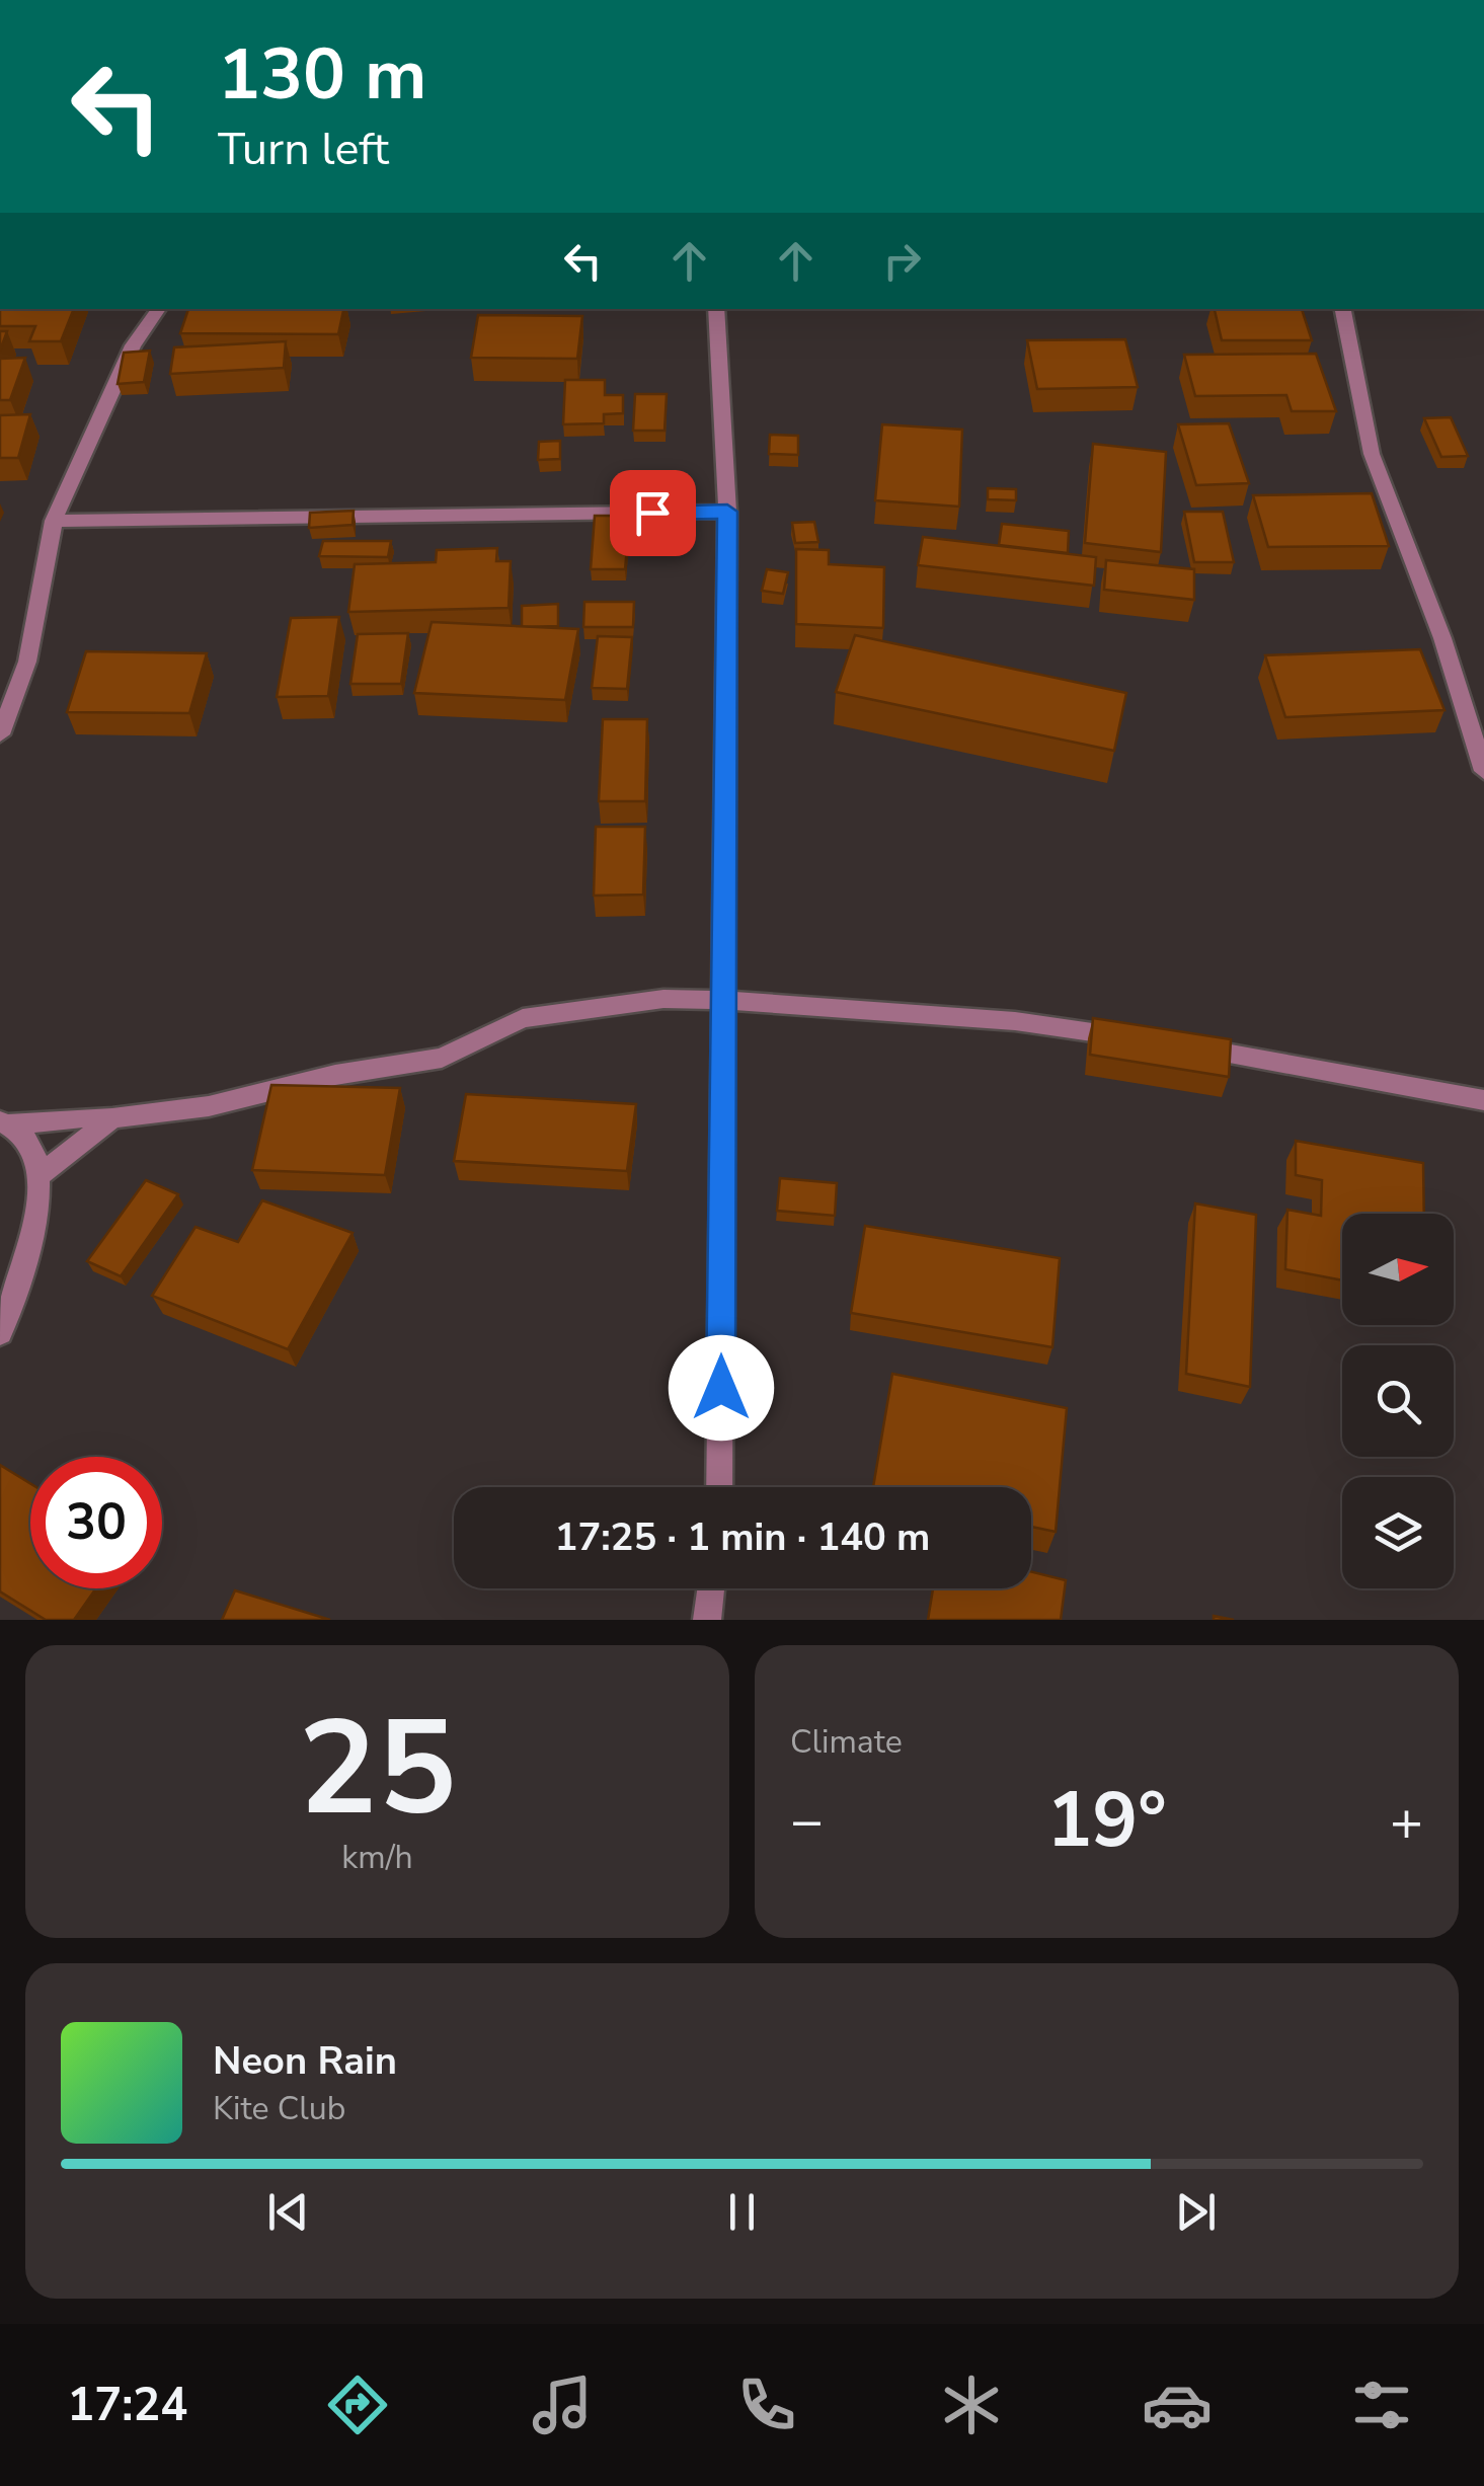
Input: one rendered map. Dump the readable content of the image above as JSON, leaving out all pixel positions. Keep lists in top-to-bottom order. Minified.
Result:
{"north":"right","page":{"turn":["130 m","Turn left"],"limit":"30","trip":"17:25 · 1 min · 140 m","tile":[["25","km/h"],"Climate"],"heat":["−","19°","+"],"song":["Neon Rain","Kite Club"],"tabs":"17:24"}}
